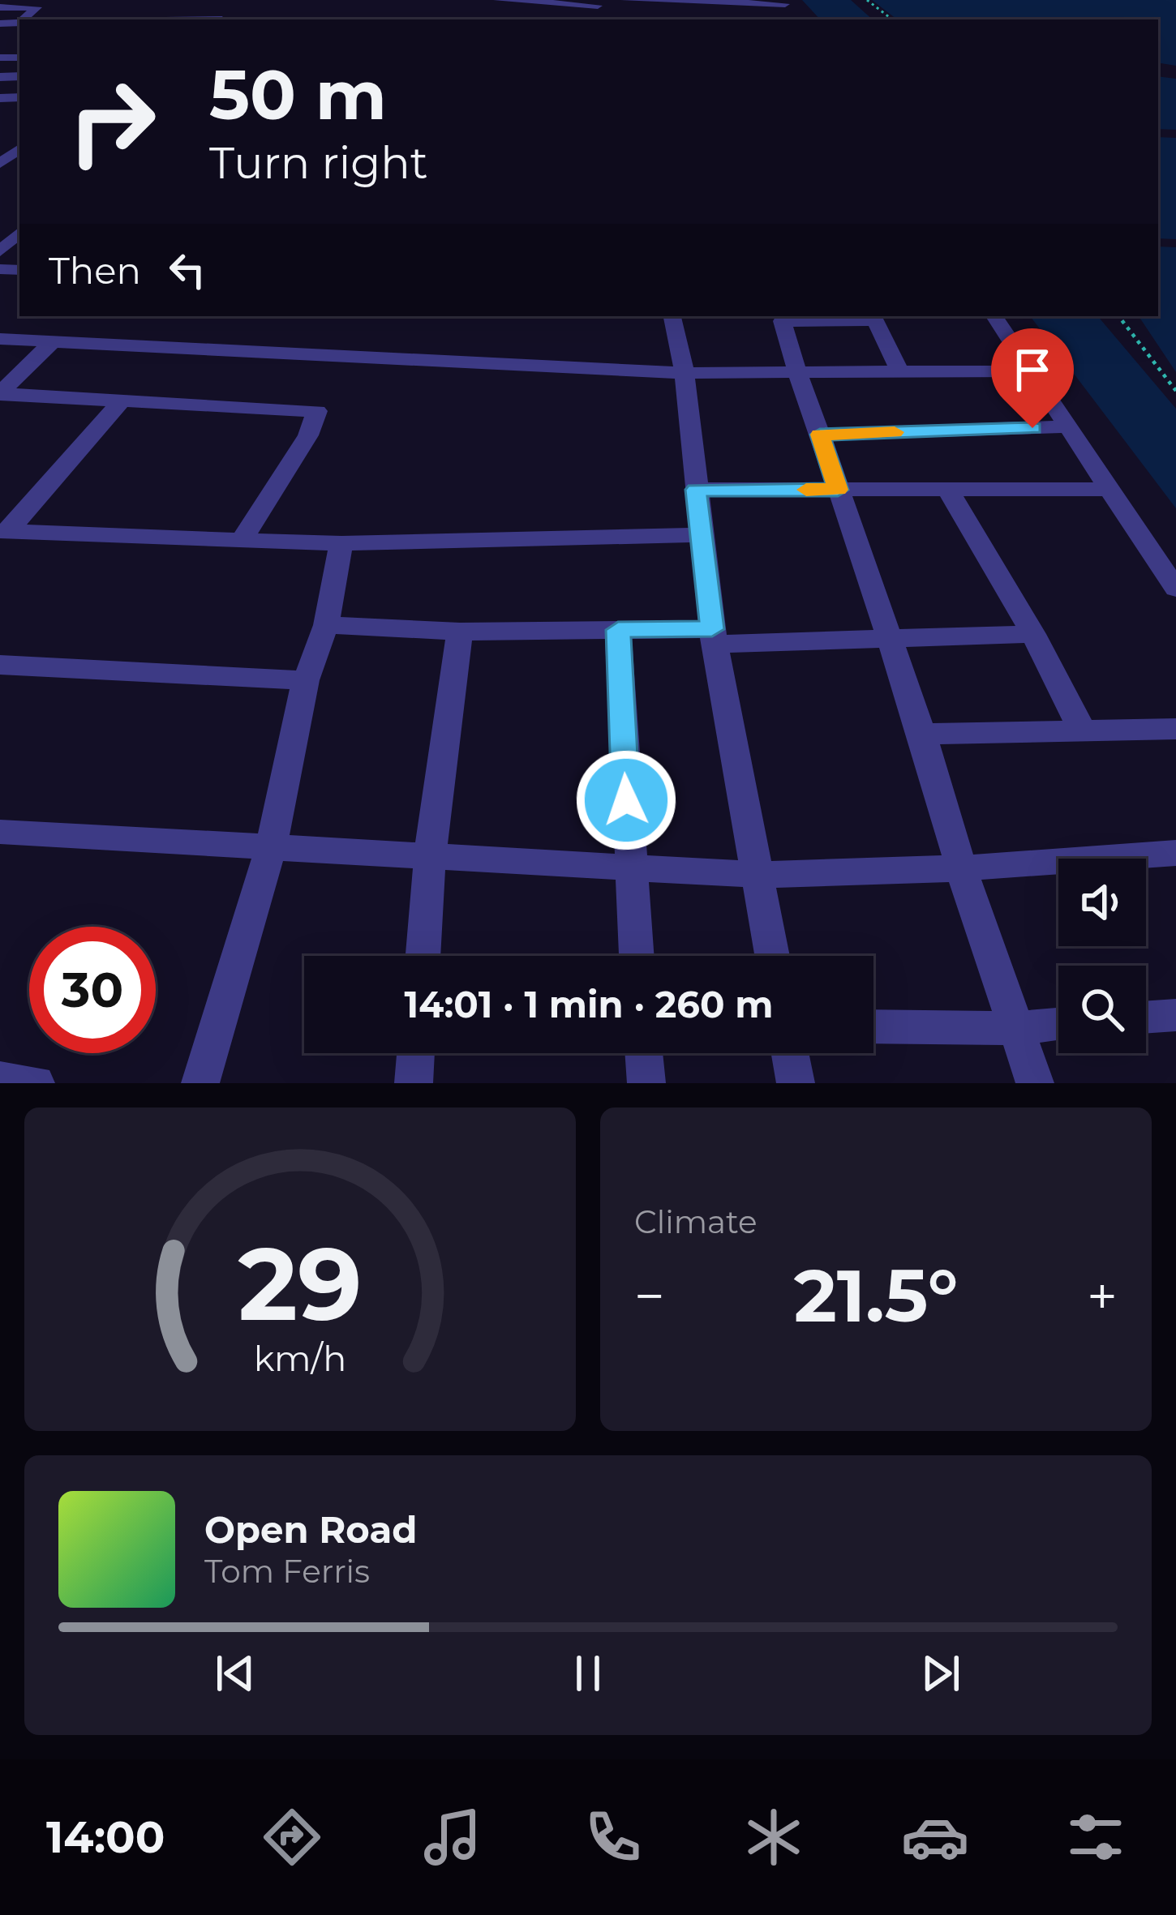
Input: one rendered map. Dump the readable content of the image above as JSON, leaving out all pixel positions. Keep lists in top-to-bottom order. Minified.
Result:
{"page":{"turn":["50 m","Turn right"],"then":"Then","limit":"30","trip":"14:01 · 1 min · 260 m","tile":"Climate","heat":["−","21.5°","+"],"song":["Open Road","Tom Ferris"],"tabs":"14:00","gauge":["29","km/h"]}}
